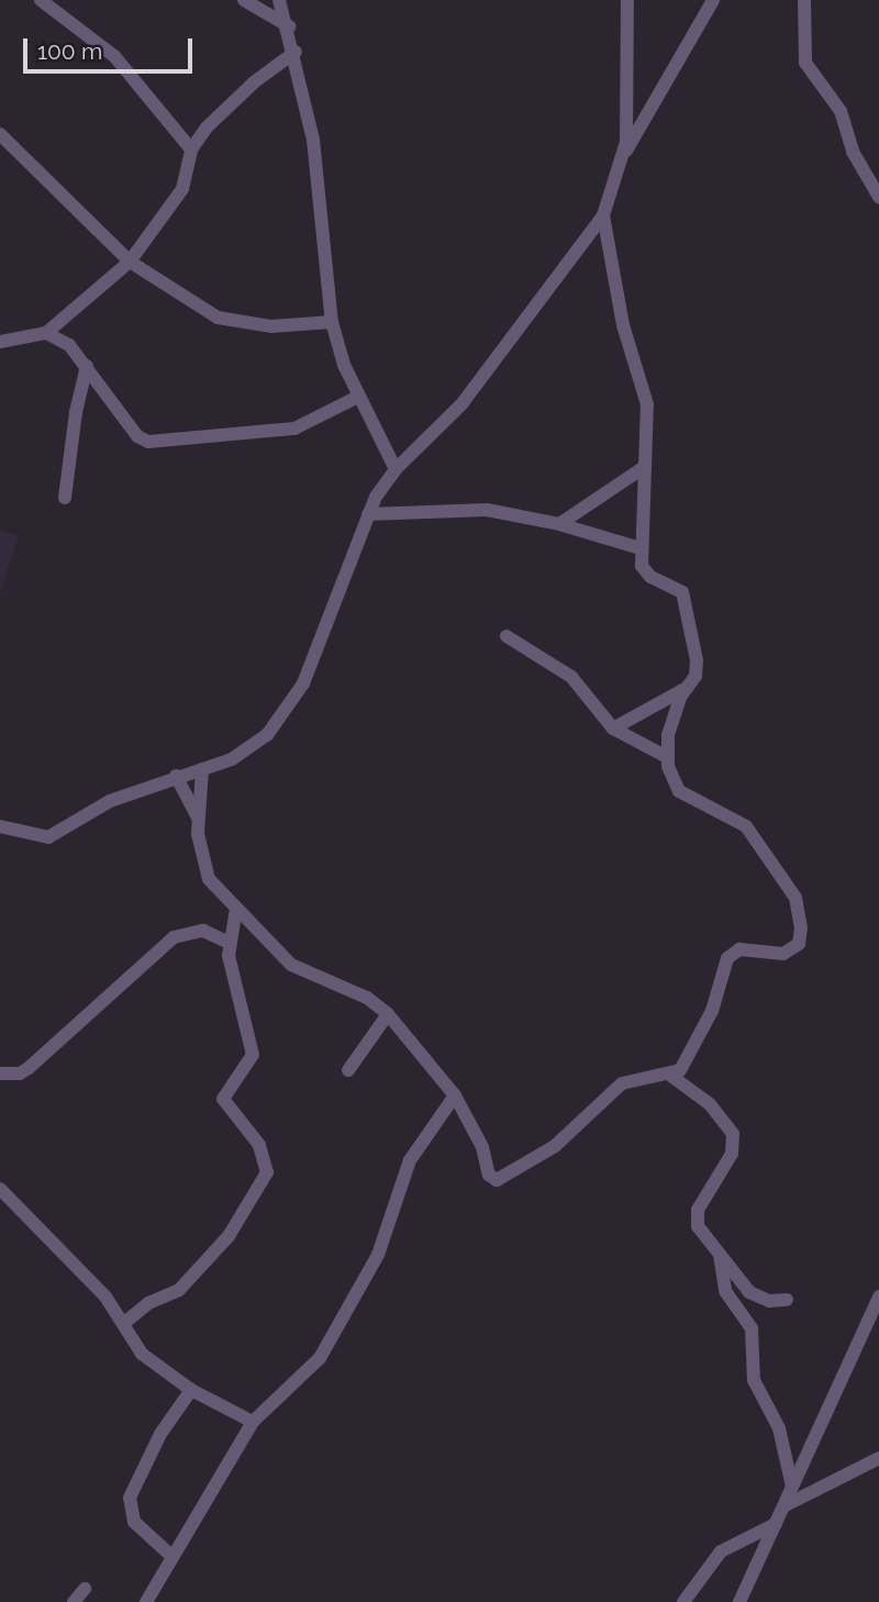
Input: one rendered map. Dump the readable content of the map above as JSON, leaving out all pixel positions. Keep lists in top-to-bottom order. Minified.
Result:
{"scale_bar":"100 m"}
